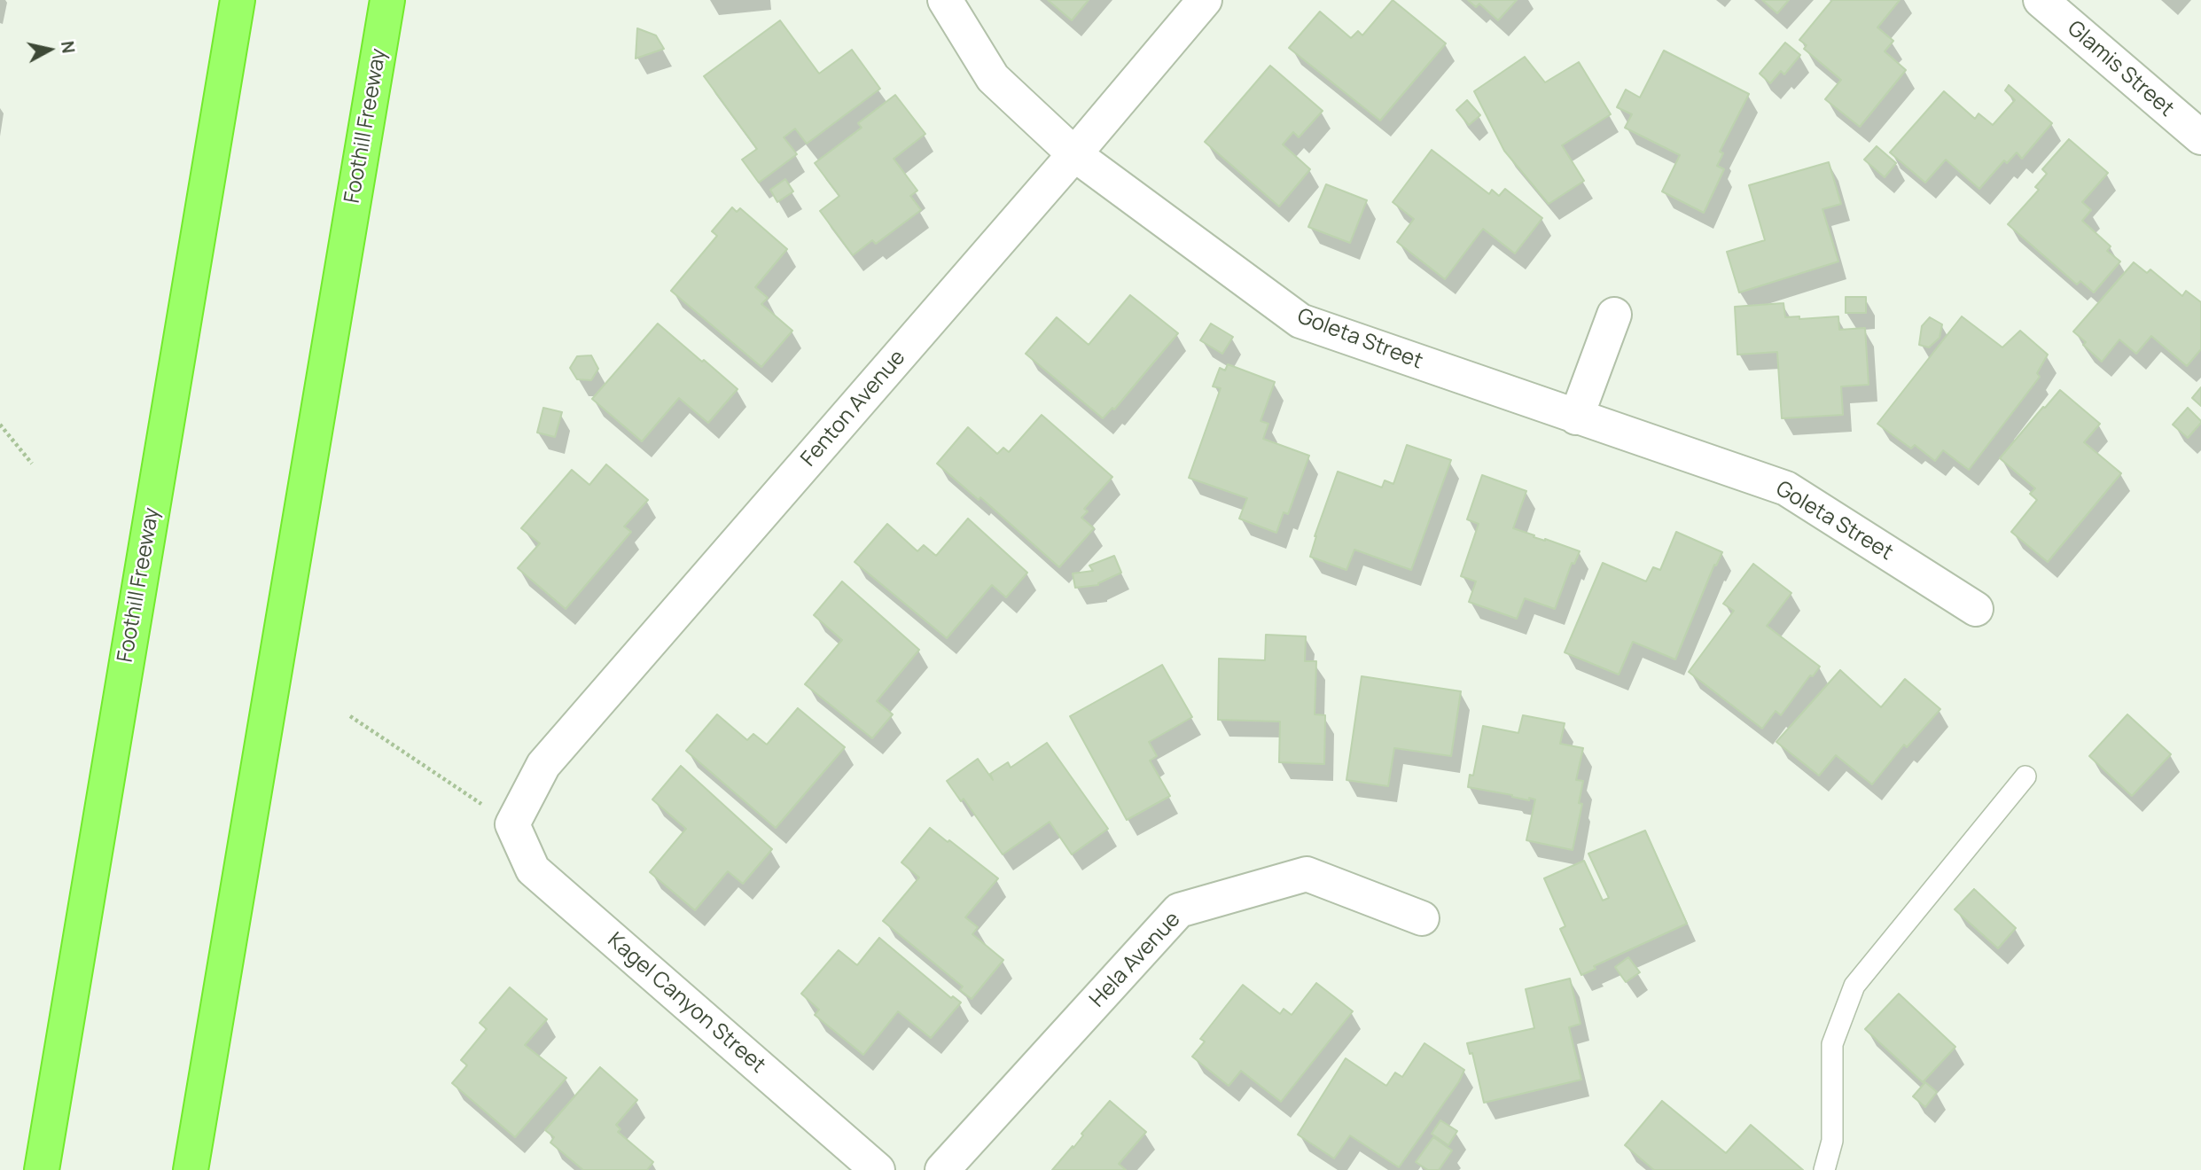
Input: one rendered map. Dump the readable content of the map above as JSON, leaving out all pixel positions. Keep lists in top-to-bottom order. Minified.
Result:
{"streets":{"highway":["Foothill Freeway"],"street":["Glamis Street","Goleta Street","Fenton Avenue","Hela Avenue","Kagel Canyon Street"]},"crossings":[["Goleta Street","Fenton Avenue"],["Fenton Avenue","Kagel Canyon Street"]],"north":"right"}
